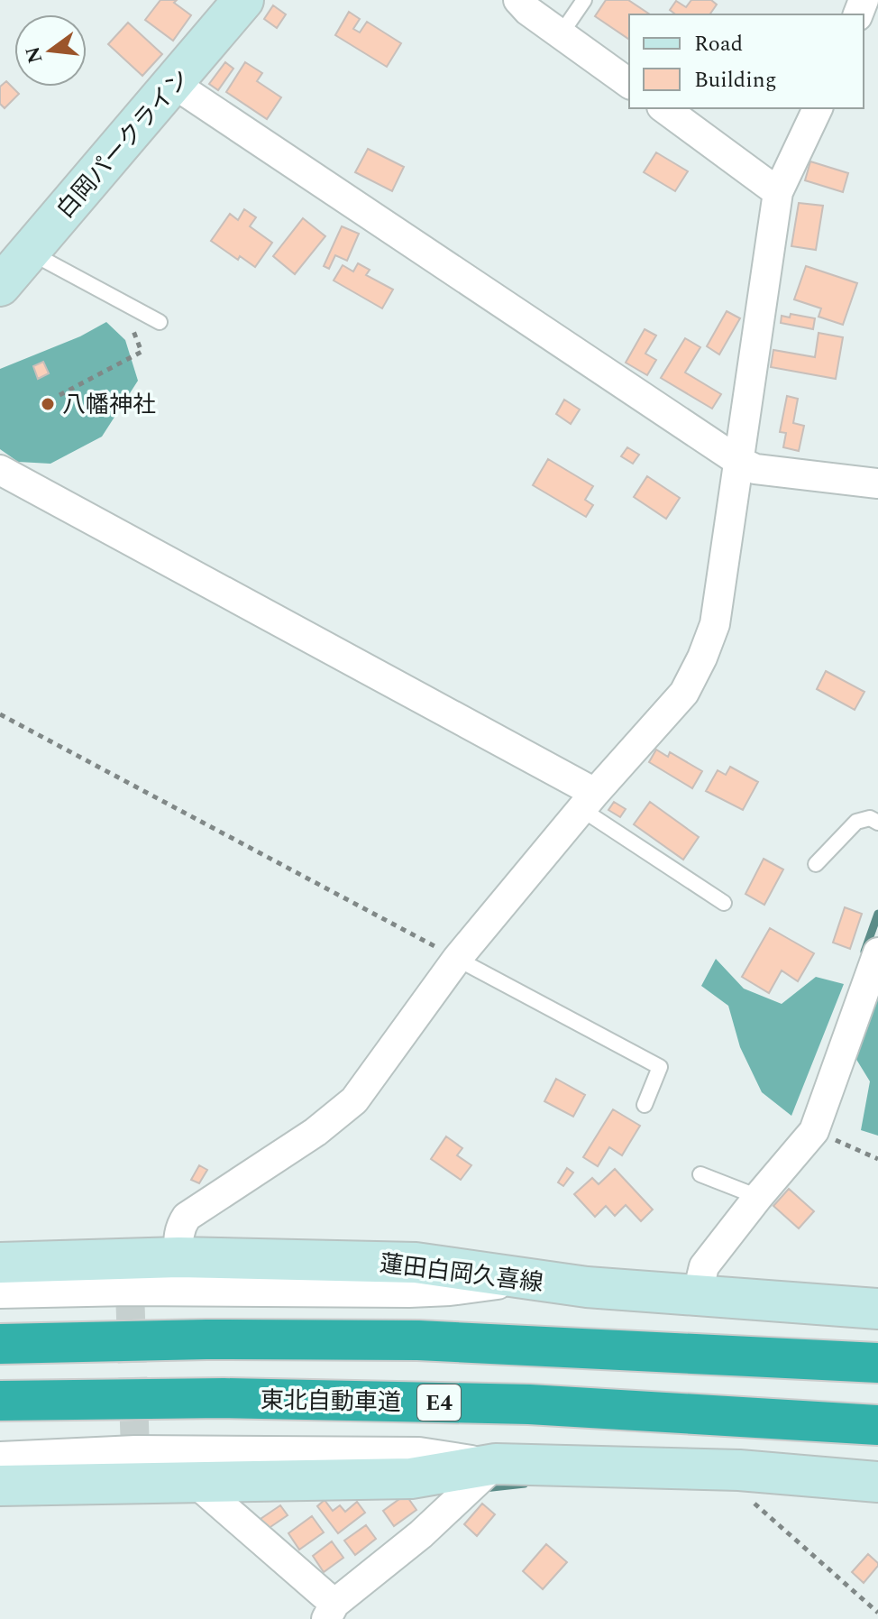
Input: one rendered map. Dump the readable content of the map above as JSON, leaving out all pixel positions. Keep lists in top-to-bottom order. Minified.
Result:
{"streets":{"highway":["東北自動車道","E4"],"street":["白岡パークライン","蓮田白岡久喜線"]},"places":["八幡神社"],"legend":["Road","Building"],"north":"left"}
